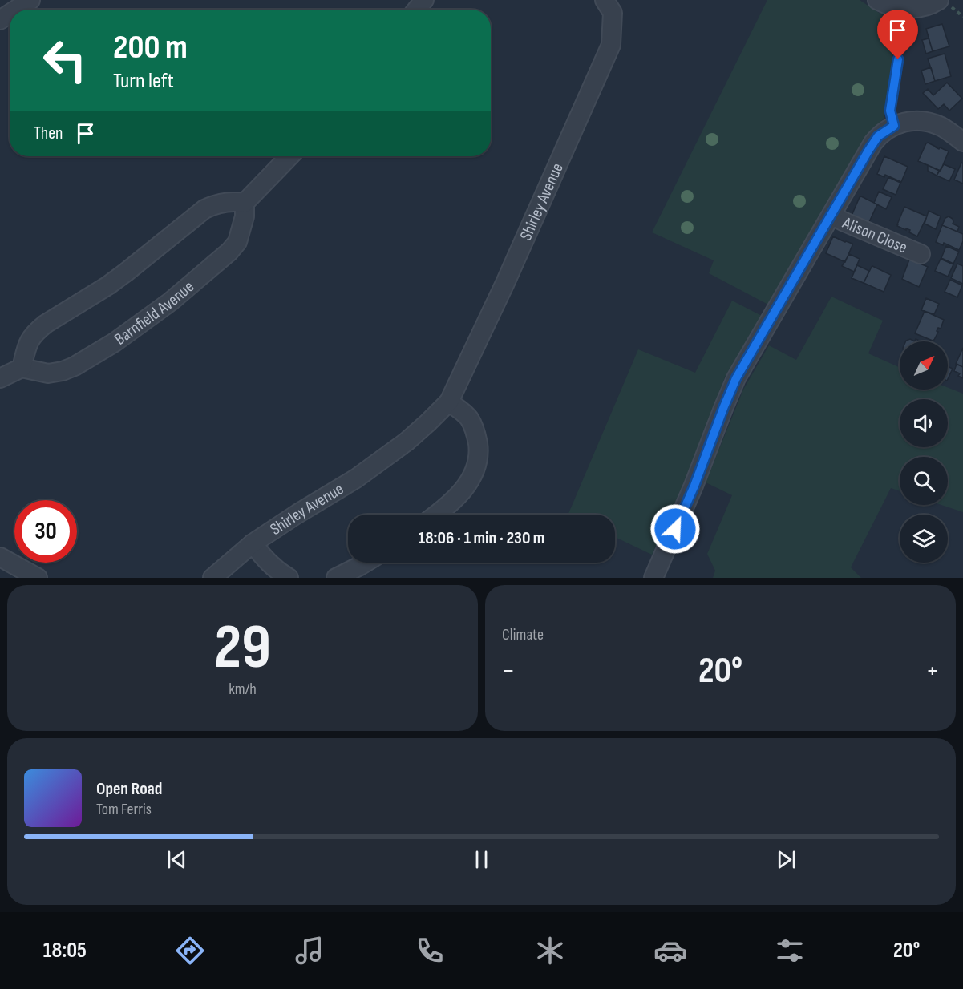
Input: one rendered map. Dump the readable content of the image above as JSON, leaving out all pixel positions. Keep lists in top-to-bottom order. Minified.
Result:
{"streets":{"street":["Shirley Avenue","Alison Close","Barnfield Avenue"]},"north":"top right","page":{"turn":["200 m","Turn left"],"then":"Then","limit":"30","trip":"18:06 · 1 min · 230 m","tile":[["29","km/h"],"Climate"],"heat":["−","20°","+"],"song":["Open Road","Tom Ferris"],"tabs":["18:05","20°"]}}
